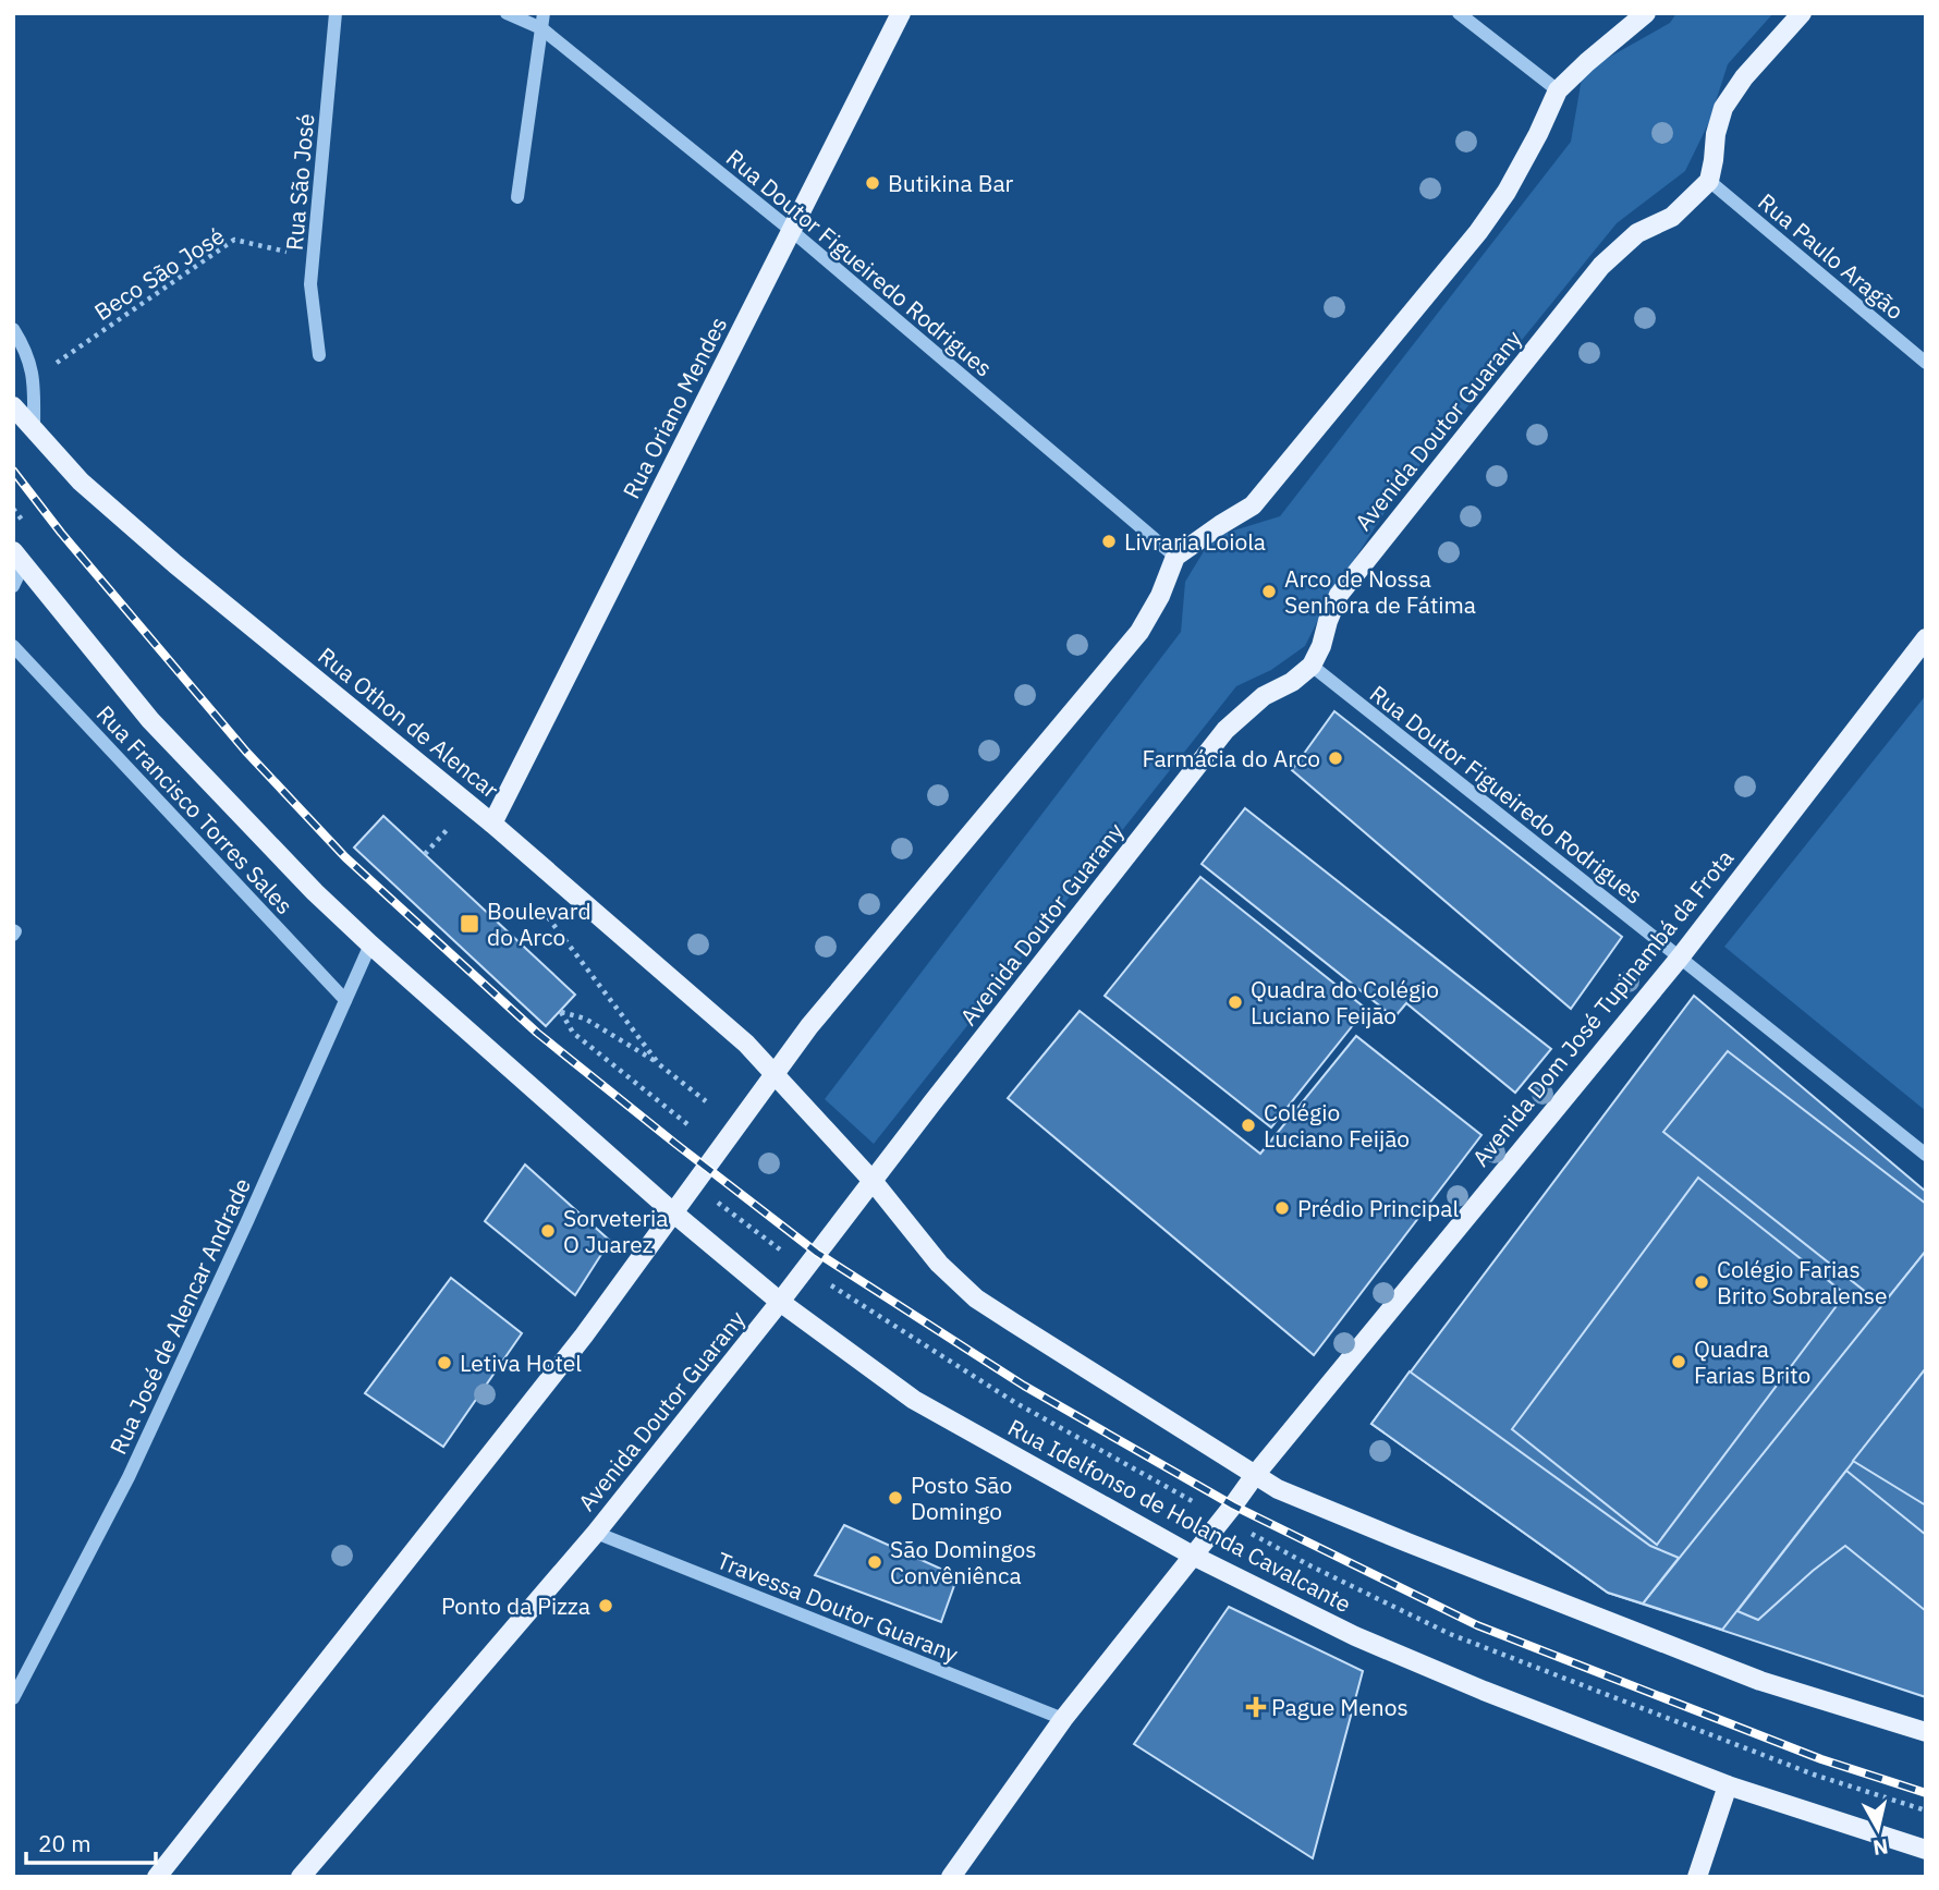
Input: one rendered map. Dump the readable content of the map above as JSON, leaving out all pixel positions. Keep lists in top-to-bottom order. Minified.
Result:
{"streets":{"main road":["Rua Oriano Mendes","Avenida Doutor Guarany","Rua Othon de Alencar","Avenida Dom José Tupinambá da Frota","Rua Idelfonso de Holanda Cavalcante"],"street":["Rua São José","Rua Paulo Aragão","Rua Doutor Figueiredo Rodrigues","Rua Francisco Torres Sales","Rua José de Alencar Andrade","Travessa Doutor Guarany"],"path":["Beco São José"]},"crossings":[["Rua São José","Beco São José"],["Rua Paulo Aragão","Avenida Doutor Guarany"],["Rua Doutor Figueiredo Rodrigues","Rua Oriano Mendes"],["Rua Doutor Figueiredo Rodrigues","Avenida Doutor Guarany"],["Rua Doutor Figueiredo Rodrigues","Avenida Dom José Tupinambá da Frota"],["Rua Oriano Mendes","Rua Othon de Alencar"],["Avenida Doutor Guarany","Rua Idelfonso de Holanda Cavalcante"],["Avenida Doutor Guarany","Travessa Doutor Guarany"],["Rua Francisco Torres Sales","Rua José de Alencar Andrade"],["Avenida Dom José Tupinambá da Frota","Rua Idelfonso de Holanda Cavalcante"],["Avenida Dom José Tupinambá da Frota","Travessa Doutor Guarany"]],"places":{"other":["Butikina Bar","Livraria Loiola","Arco de Nossa Senhora de Fátima","Farmácia do Arco","Quadra do Colégio Luciano Feijão","Colégio Luciano Feijão","Prédio Principal","Sorveteria O Juarez","Colégio Farias Brito Sobralense","Quadra Farias Brito","Letiva Hotel","Posto São Domingo","São Domingos Convêniênca","Ponto da Pizza"],"transit":["Boulevard do Arco"],"health":["Pague Menos"]},"scale_bar":"20 m","north":"bottom"}
